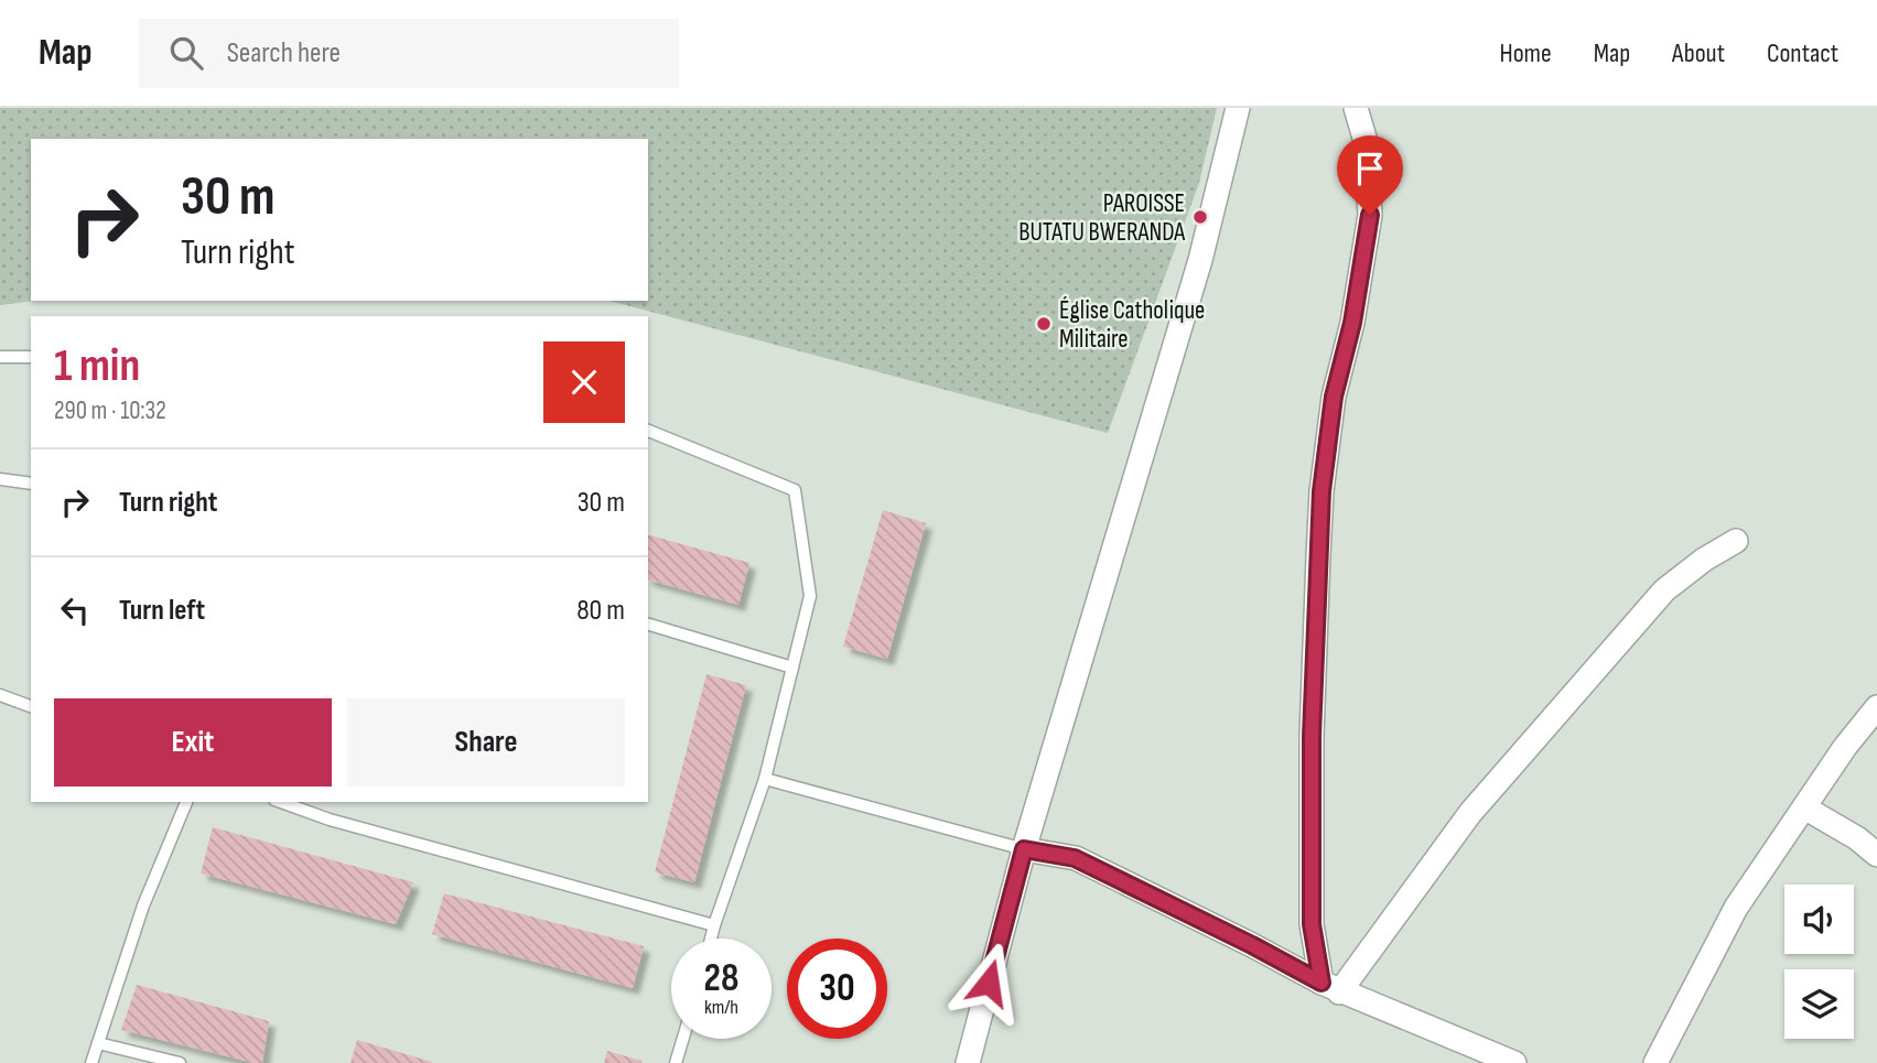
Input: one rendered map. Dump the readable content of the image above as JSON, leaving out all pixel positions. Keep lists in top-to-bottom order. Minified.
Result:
{"places":["PAROISSE BUTATU BWERANDA","Église Catholique Militaire"],"page":{"header":"Map","search":"Search here","nav":["Home","Map","About","Contact"],"turn":["30 m","Turn right"],"heading":["1 min","290 m · 10:32"],"list":[{"name":"Turn right","value":"30 m"},{"name":"Turn left","value":"80 m"}],"buttons":["Exit","Share"],"speed":"28 km/h","limit":"30"}}
